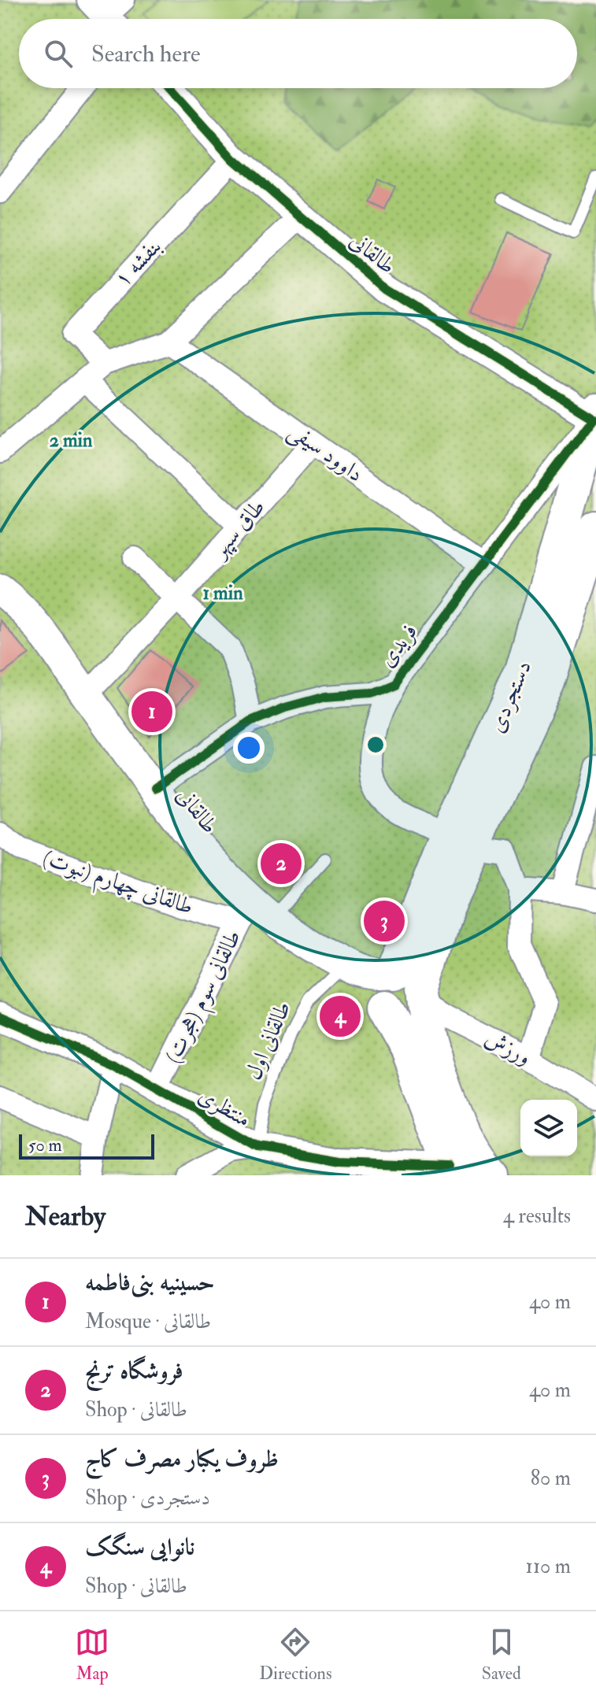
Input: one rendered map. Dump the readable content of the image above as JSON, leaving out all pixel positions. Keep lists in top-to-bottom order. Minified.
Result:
{"streets":{"main road":["طالقانی","دستجردی"],"street":["بنفشه ۱","داوود سیفی","طاق سپهر","فریدی","طالقانی چهارم (نبوت)","طالقانی سوم (هجرت)","ورزش","منتظری"],"lane":["طالقانی اول"]},"crossings":[["طالقانی","بنفشه ۱"],["طالقانی","طاق سپهر"],["طالقانی","فریدی"],["طالقانی","دستجردی"],["طالقانی","طالقانی چهارم (نبوت)"],["طالقانی","طالقانی سوم (هجرت)"],["طالقانی","طالقانی اول"],["داوود سیفی","طاق سپهر"],["داوود سیفی","فریدی"],["فریدی","دستجردی"],["دستجردی","ورزش"],["طالقانی چهارم (نبوت)","طالقانی سوم (هجرت)"],["طالقانی سوم (هجرت)","منتظری"],["طالقانی اول","منتظری"]],"scale_bar":"50 m","page":{"search":"Search here","pins":["1","2","3","4"],"scale":"50 m","heading":["Nearby","4 results"],"list":[{"mark":"1","name":"حسینیه بنی‌فاطمه","note":"Mosque · طالقانی","value":"40 m"},{"mark":"2","name":"فروشگاه ترنج","note":"Shop · طالقانی","value":"40 m"},{"mark":"3","name":"ظروف یکبار مصرف کاج","note":"Shop · دستجردی","value":"80 m"},{"mark":"4","name":"نانوایی سنگک","note":"Shop · طالقانی","value":"110 m"}],"nav":["Map","Directions","Saved"]},"rings":["2 min","1 min"]}
